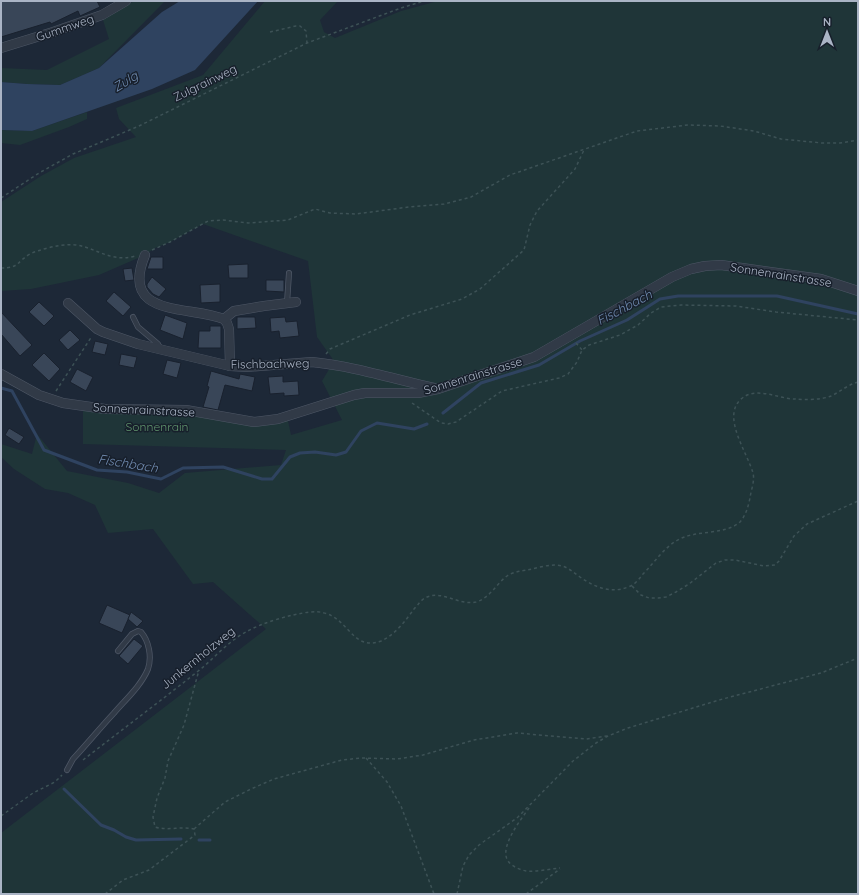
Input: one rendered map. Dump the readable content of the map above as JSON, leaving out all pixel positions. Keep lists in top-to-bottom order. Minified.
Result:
{"streets":{"street":["Gummweg","Sonnenrainstrasse","Fischbachweg"],"path":["Zulgrainweg","Junkernholzweg"]},"crossings":[["Sonnenrainstrasse","Fischbachweg"]],"water":["Zulg","Fischbach"],"parks":["Sonnenrain"],"north":"top"}
